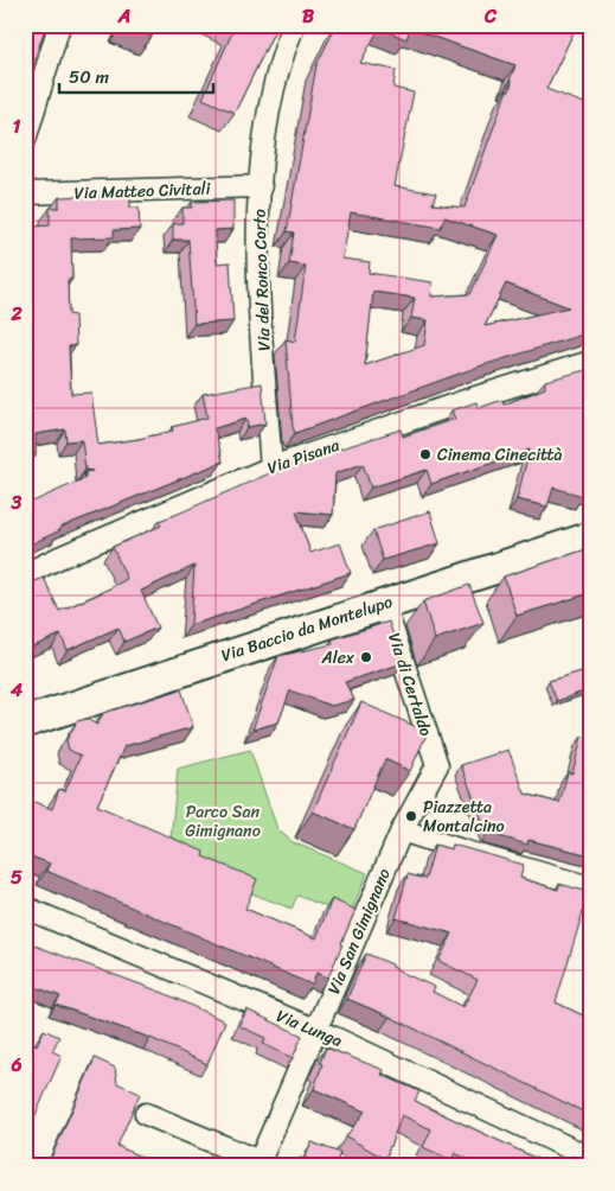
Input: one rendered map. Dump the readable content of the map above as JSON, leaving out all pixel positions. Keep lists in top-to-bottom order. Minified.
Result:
{"streets":{"street":["Via Matteo Civitali","Via del Ronco Corto","Via Pisana","Via Baccio da Montelupo","Via di Certaldo","Via San Gimignano","Via Lunga"]},"crossings":[["Via Matteo Civitali","Via del Ronco Corto"],["Via del Ronco Corto","Via Pisana"],["Via Baccio da Montelupo","Via di Certaldo"],["Via di Certaldo","Via San Gimignano"],["Via San Gimignano","Via Lunga"]],"parks":["Parco San Gimignano"],"places":["Cinema Cinecittà","Alex","Piazzetta Montalcino"],"scale_bar":"50 m","grid":{"columns":["A","B","C"],"rows":["1","2","3","4","5","6"]}}
